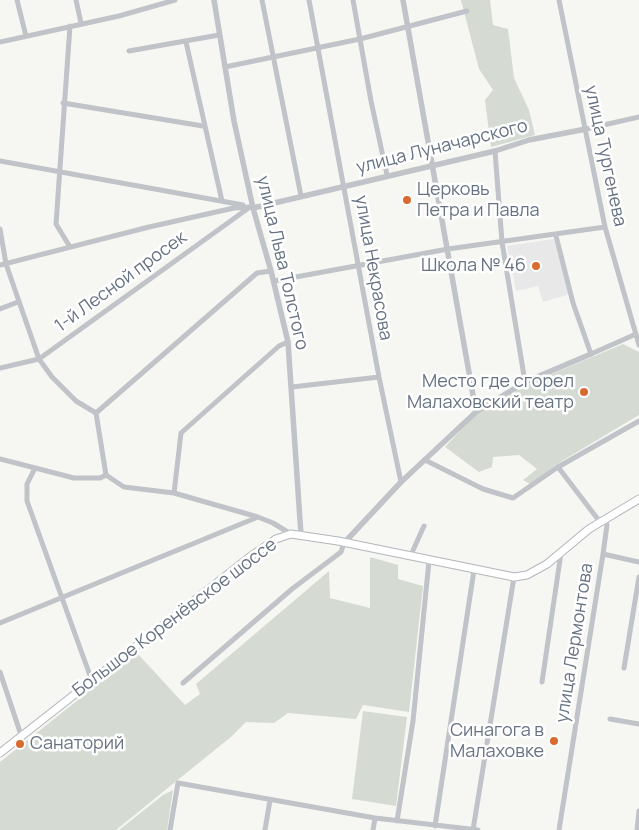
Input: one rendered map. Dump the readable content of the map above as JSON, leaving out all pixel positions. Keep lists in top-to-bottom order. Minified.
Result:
{"streets":{"main road":["Большое Коренёвское шоссе"],"street":["улица Луначарского","улица Тургенева","улица Льва Толстого","улица Некрасова","1-й Лесной просек","улица Лермонтова"]},"crossings":[["улица Луначарского","улица Тургенева"],["улица Луначарского","улица Льва Толстого"],["улица Луначарского","улица Некрасова"],["улица Луначарского","1-й Лесной просек"],["улица Льва Толстого","1-й Лесной просек"],["улица Льва Толстого","Большое Коренёвское шоссе"],["Большое Коренёвское шоссе","улица Лермонтова"]],"places":["Церковь Петра и Павла","Школа № 46","Место где сгорел Малаховский театр","Синагога в Малаховке","Санаторий"]}
